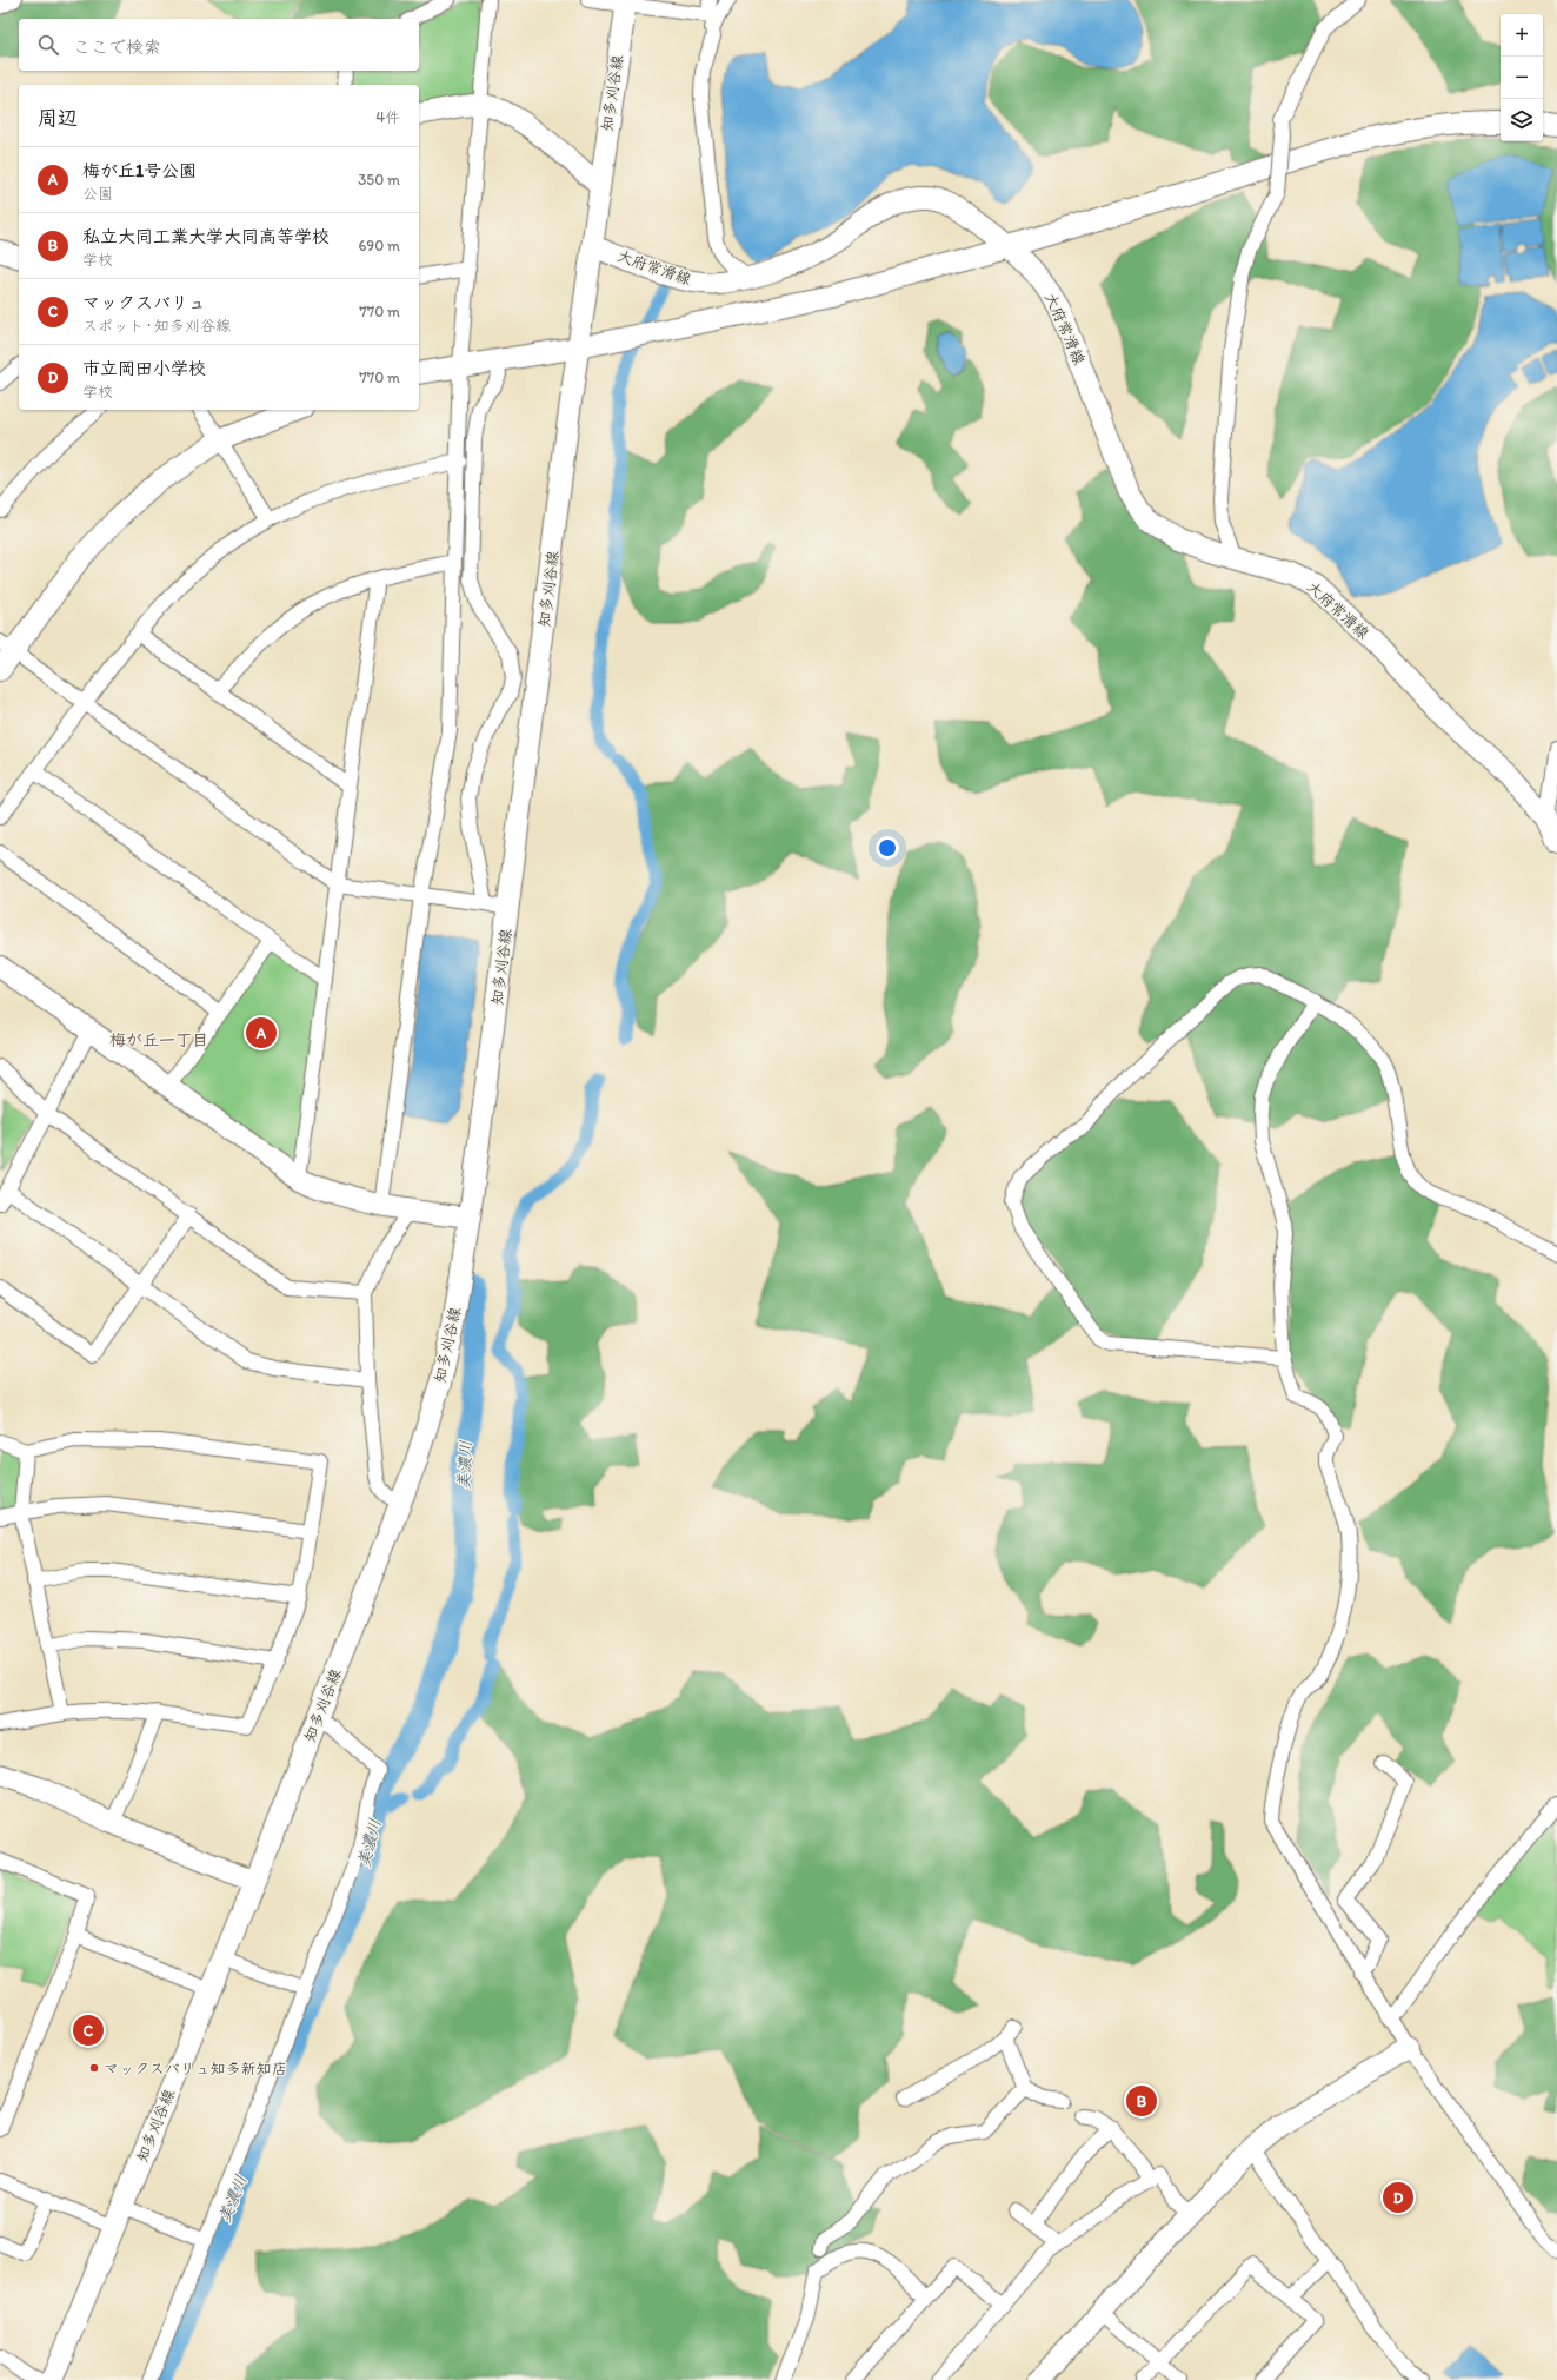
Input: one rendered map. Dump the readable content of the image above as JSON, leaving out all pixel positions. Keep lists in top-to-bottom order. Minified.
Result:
{"streets":{"street":["知多刈谷線","大府常滑線"]},"crossings":[["知多刈谷線","大府常滑線"]],"districts":["梅が丘一丁目"],"water":["美濃川"],"places":["マックスバリュ知多新知店"],"page":{"map_buttons":["+","−"],"search":"ここで検索","heading":["周辺","4件"],"list":[{"mark":"A","name":"梅が丘1号公園","note":"公園","value":"350 m"},{"mark":"B","name":"私立大同工業大学大同高等学校","note":"学校","value":"690 m"},{"mark":"C","name":"マックスバリュ","note":"スポット · 知多刈谷線","value":"770 m"},{"mark":"D","name":"市立岡田小学校","note":"学校","value":"770 m"}],"pins":["A","C","B","D"]}}
